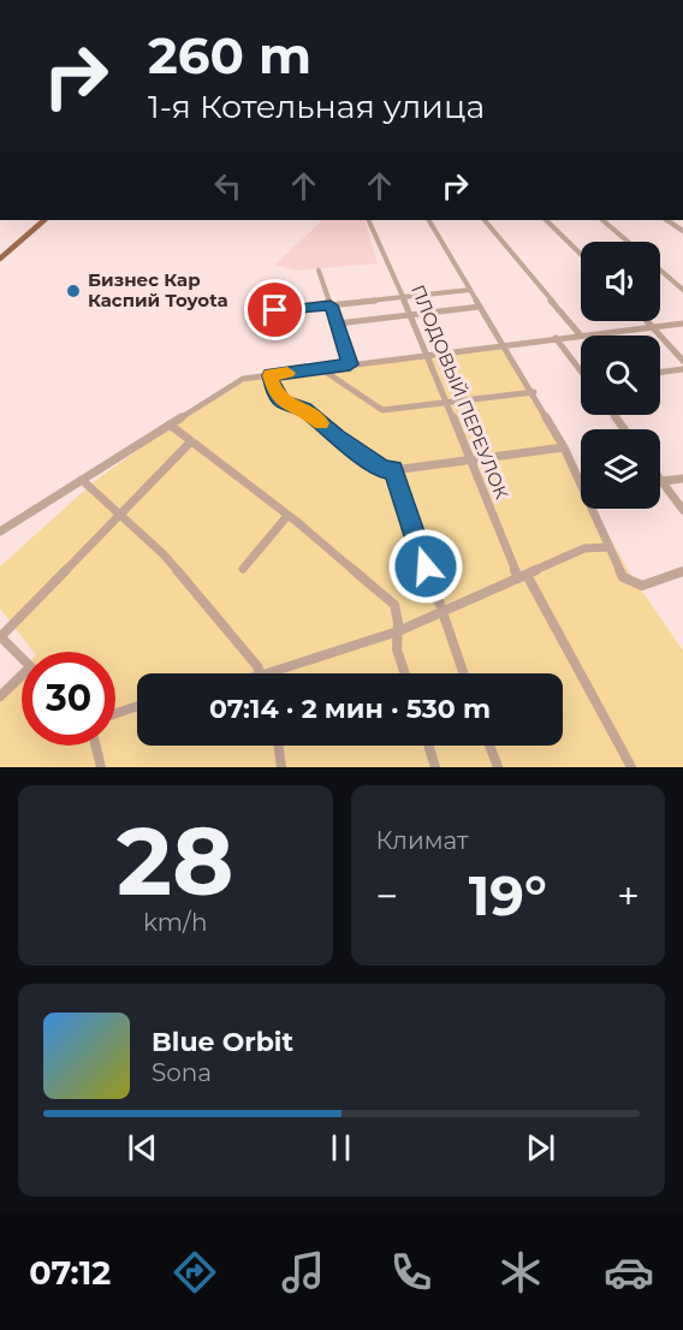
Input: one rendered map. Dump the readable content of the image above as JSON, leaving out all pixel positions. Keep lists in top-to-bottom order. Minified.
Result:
{"streets":{"street":["ПЛОДОВЫЙ ПЕРЕУЛОК"]},"places":["Бизнес Кар Каспий Toyota"],"page":{"turn":["260 m","1-я Котельная улица"],"limit":"30","trip":"07:14 · 2 мин · 530 m","tile":[["28","km/h"],"Климат"],"heat":["−","19°","+"],"song":["Blue Orbit","Sona"],"tabs":"07:12"}}
